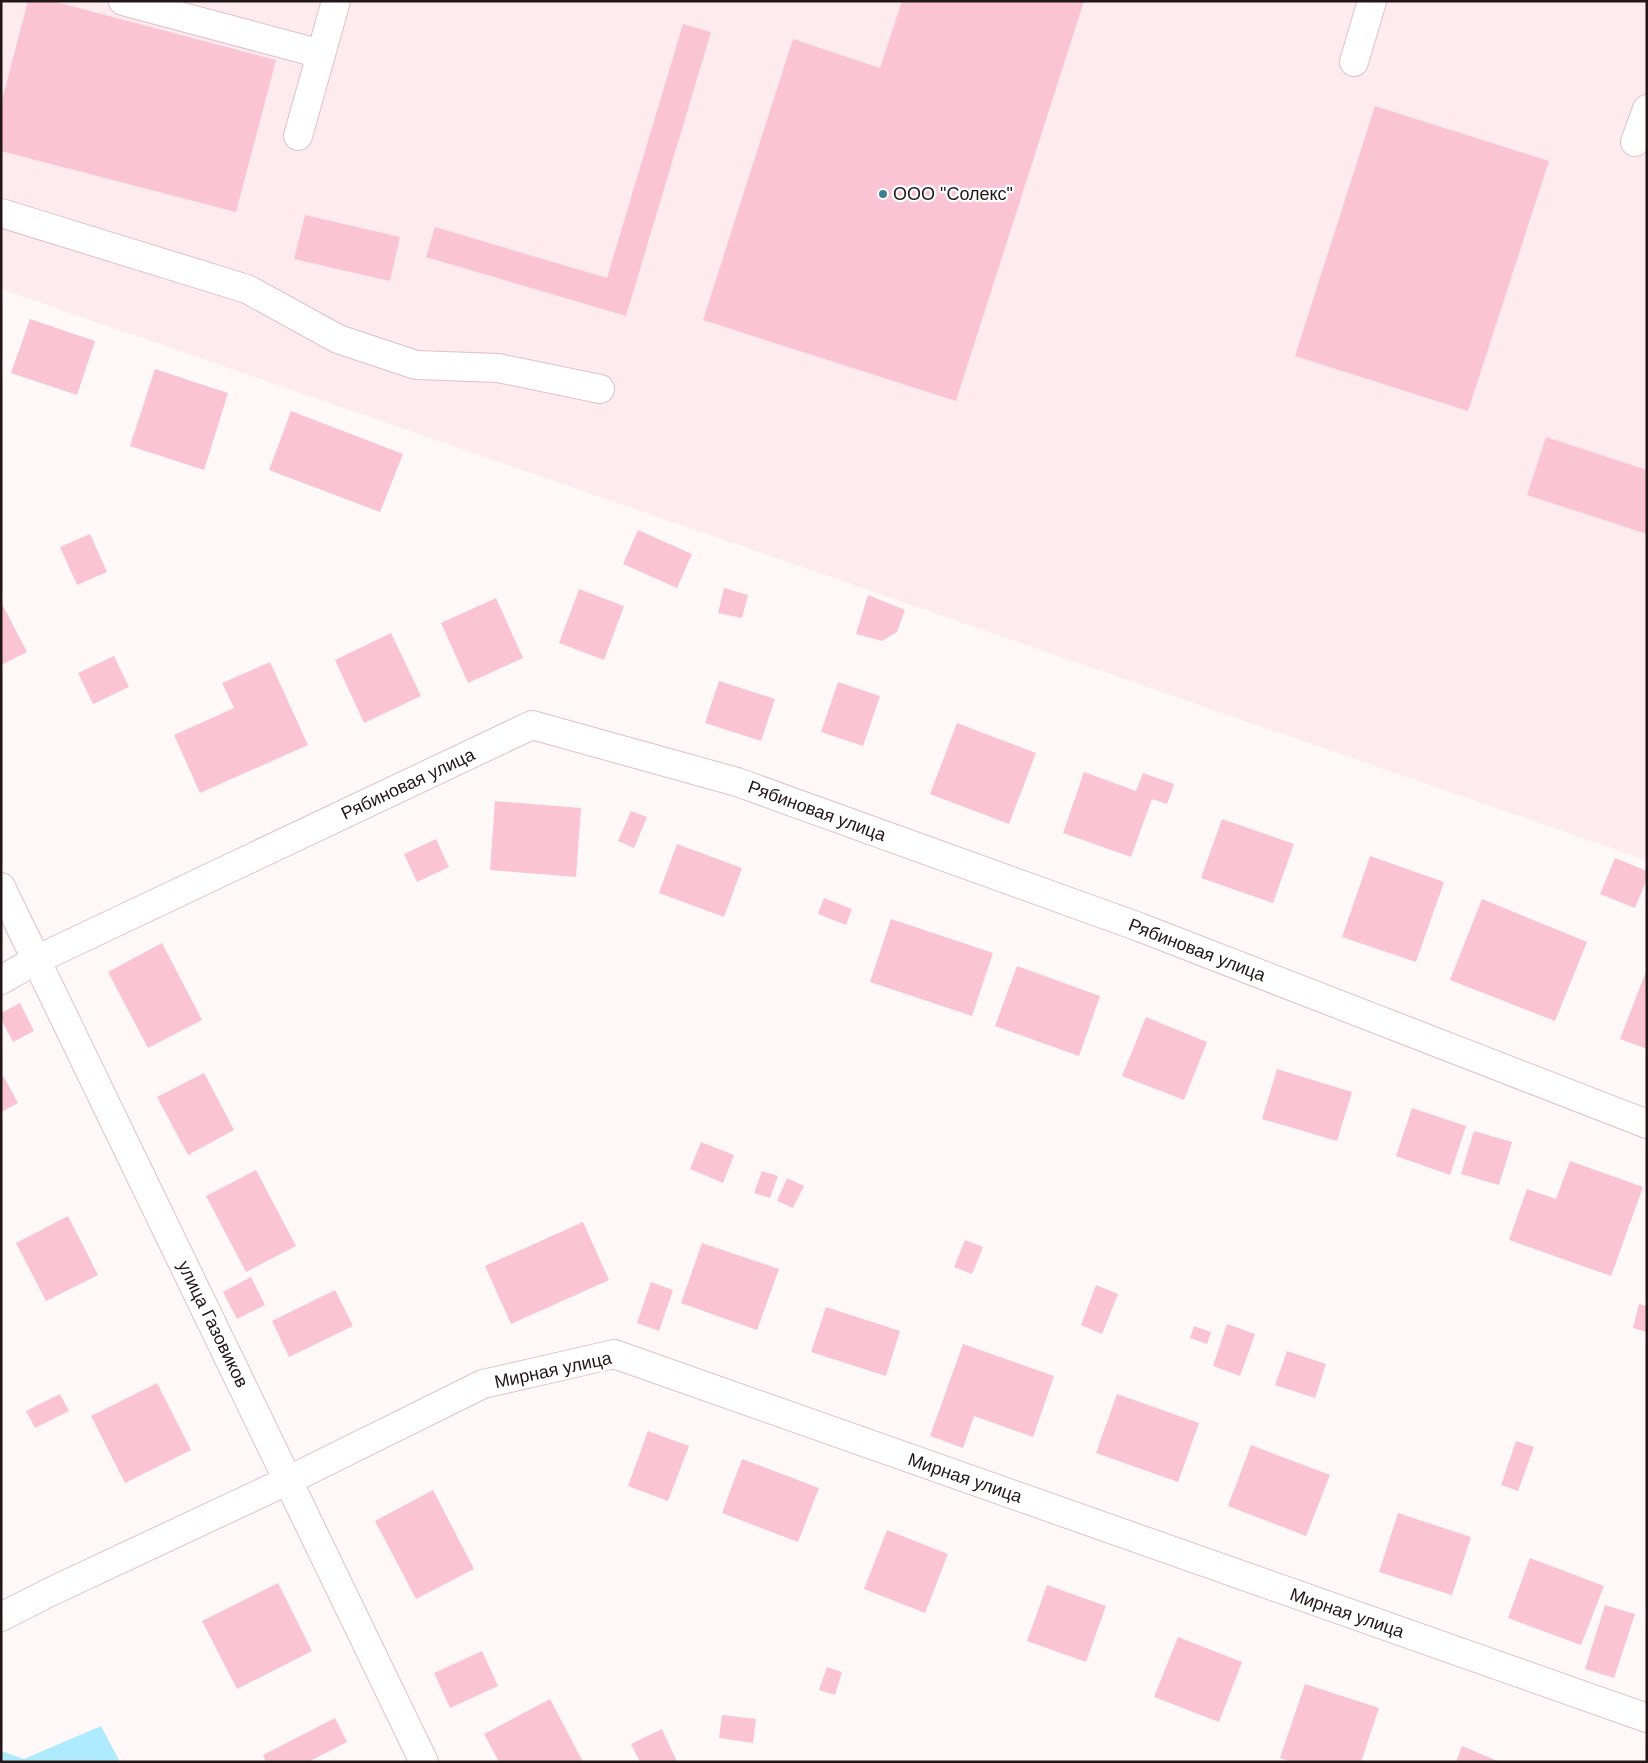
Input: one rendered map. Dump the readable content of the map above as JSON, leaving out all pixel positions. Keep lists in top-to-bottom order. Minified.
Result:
{"streets":{"street":["Рябиновая улица","улица Газовиков","Мирная улица"]},"crossings":[["Рябиновая улица","улица Газовиков"],["улица Газовиков","Мирная улица"]],"places":["ООО \"Солекс\""]}
